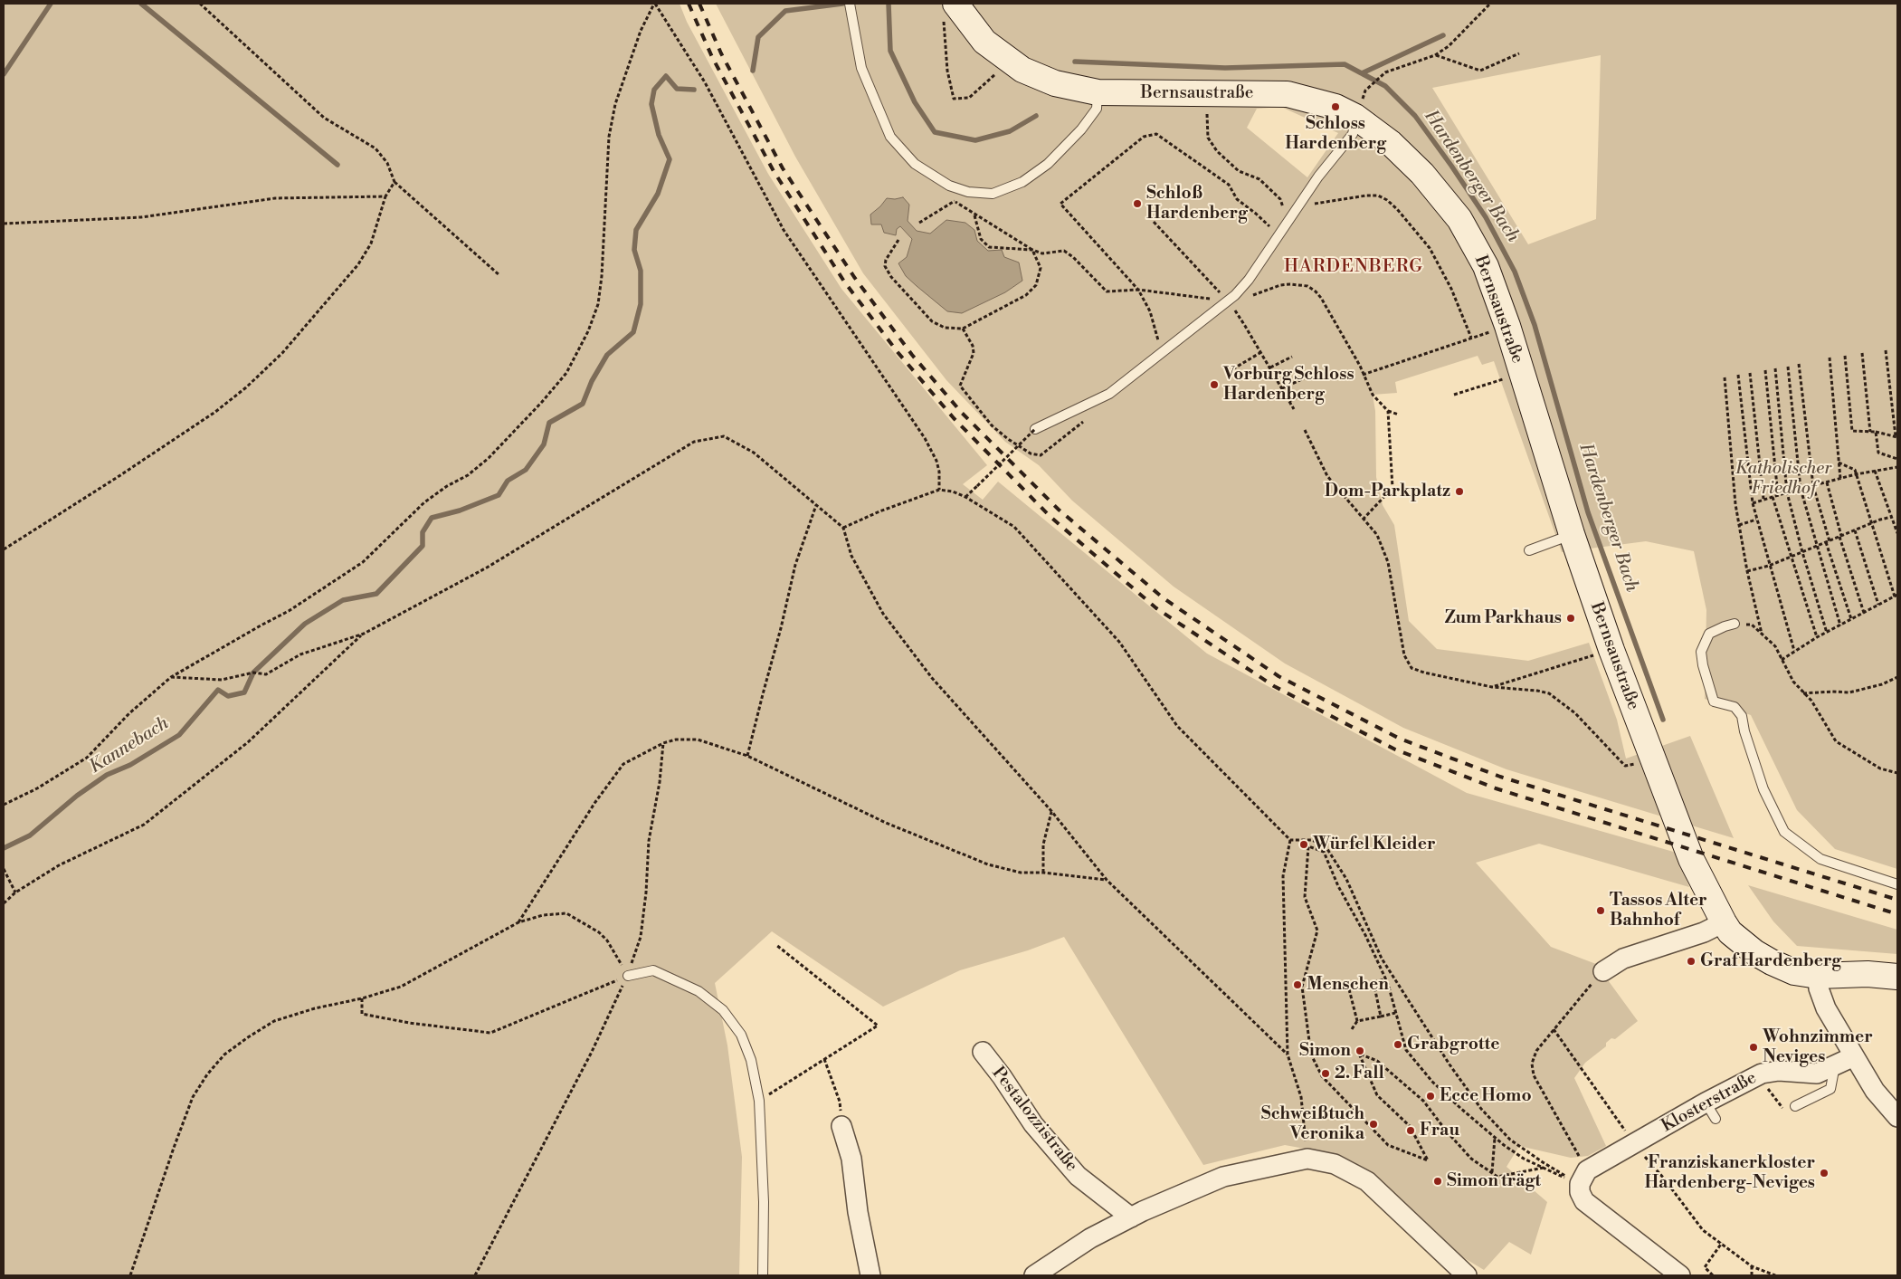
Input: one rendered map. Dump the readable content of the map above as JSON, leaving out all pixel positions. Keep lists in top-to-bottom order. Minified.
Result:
{"streets":{"main road":["Bernsaustraße"],"street":["Klosterstraße","Pestalozzistraße"]},"districts":["HARDENBERG"],"water":["Hardenberger Bach","Kannebach"],"parks":["Katholischer Friedhof"],"places":["Schloss Hardenberg","Schloß Hardenberg","Vorburg Schloss Hardenberg","Dom-Parkplatz","Zum Parkhaus","Würfel Kleider","Tassos Alter Bahnhof","Graf Hardenberg","Menschen","Grabgrotte","Wohnzimmer Neviges","Simon","2. Fall","Ecce Homo","Schweißtuch Veronika","Frau","Franziskanerkloster Hardenberg-Neviges","Simon trägt"]}
